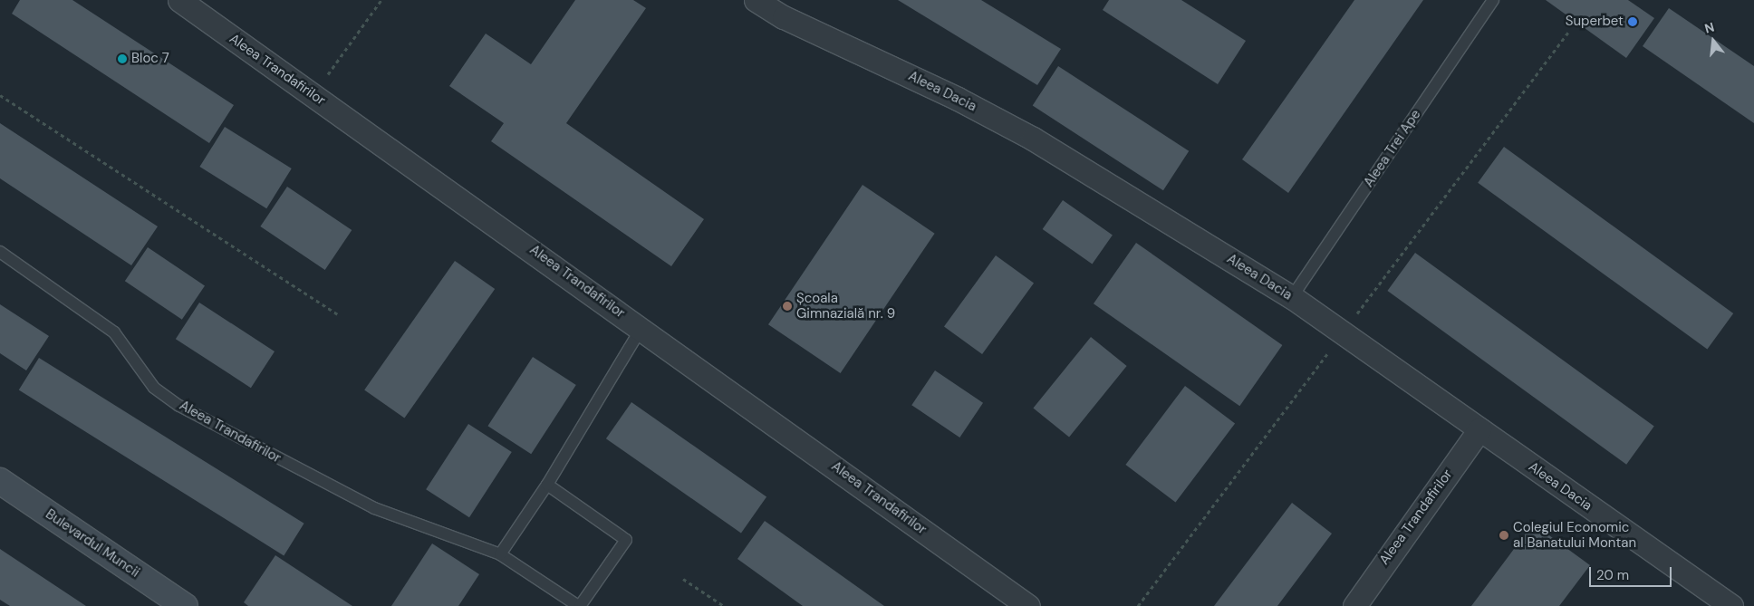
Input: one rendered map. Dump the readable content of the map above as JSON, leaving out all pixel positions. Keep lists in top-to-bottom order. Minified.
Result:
{"streets":{"street":["Aleea Trandafirilor","Aleea Dacia","Bulevardul Muncii"],"lane":["Aleea Trei Ape"]},"crossings":[["Aleea Trandafirilor","Aleea Dacia"],["Aleea Dacia","Aleea Trei Ape"]],"places":["Superbet","Bloc 7","Școala Gimnazială nr. 9","Colegiul Economic al Banatului Montan"],"scale_bar":"20 m","north":"top"}
